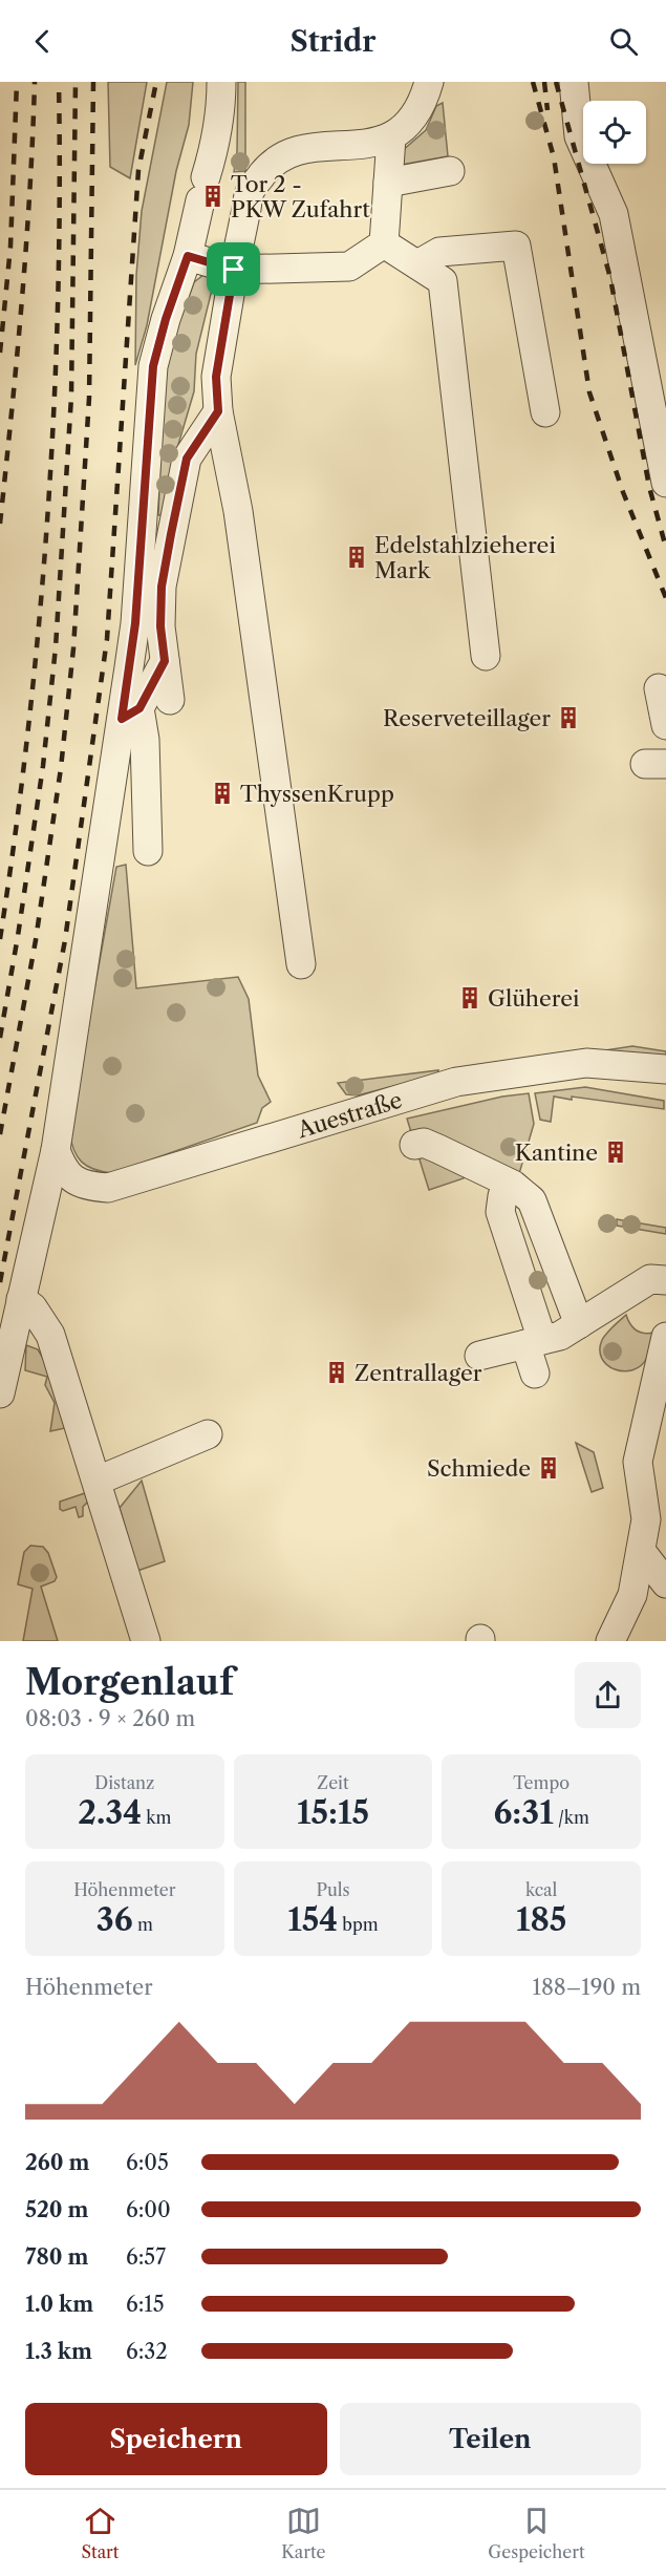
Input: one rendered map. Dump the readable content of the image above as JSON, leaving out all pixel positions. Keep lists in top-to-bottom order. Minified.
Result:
{"streets":{"lane":["Auestraße"]},"places":{"building":["Tor 2 - PKW Zufahrt","Edelstahlzieherei Mark","Reserveteillager","ThyssenKrupp","Glüherei","Kantine","Zentrallager","Schmiede"]},"page":{"header":"Stridr","heading":["Morgenlauf","08:03 · 9 × 260 m"],"stats":[["Distanz","2.34 km"],["Zeit","15:15"],["Tempo","6:31 /km"],["Höhenmeter","36 m"],["Puls","154 bpm"],["kcal","185"]],"chart":["Höhenmeter","188–190 m"],"list":[{"name":"260 m","note":"6:05"},{"name":"520 m","note":"6:00"},{"name":"780 m","note":"6:57"},{"name":"1.0 km","note":"6:15"},{"name":"1.3 km","note":"6:32"}],"buttons":["Speichern","Teilen"],"tabs":["Start","Karte","Gespeichert"]}}
